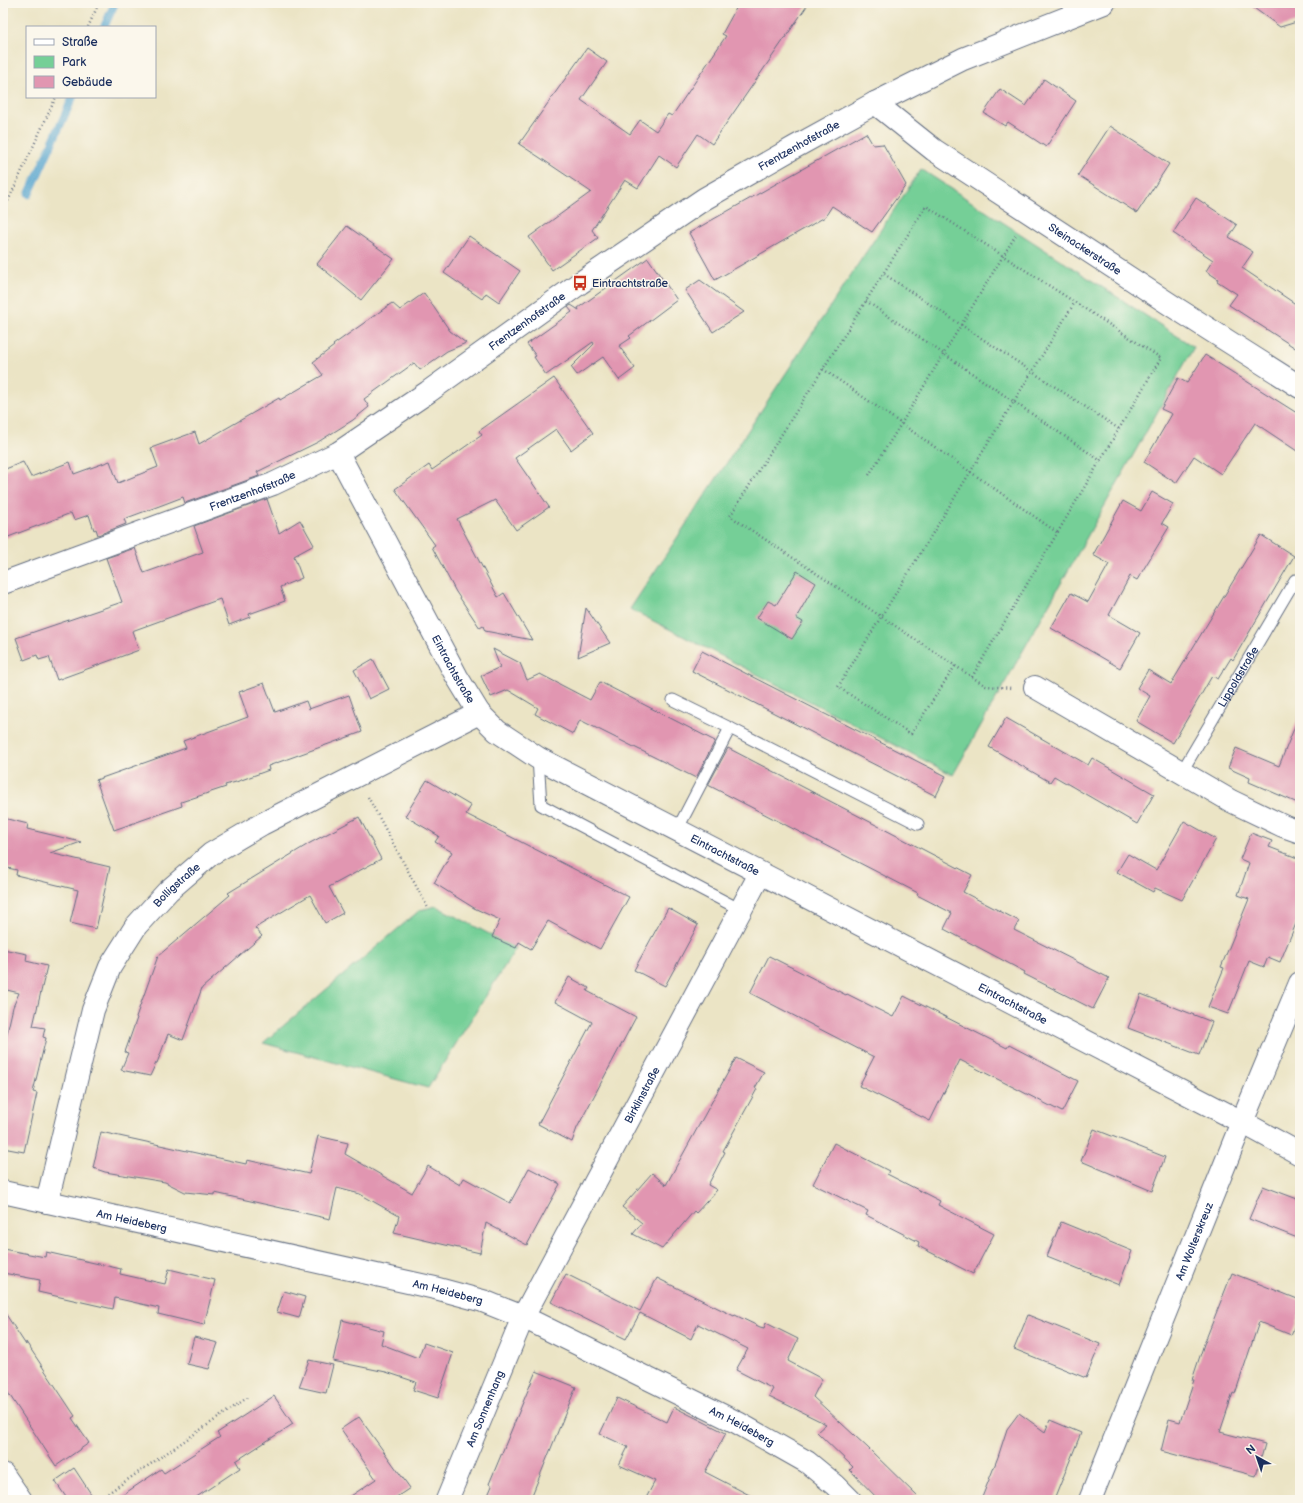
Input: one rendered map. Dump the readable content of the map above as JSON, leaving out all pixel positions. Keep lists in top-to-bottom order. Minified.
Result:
{"streets":{"street":["Frentzenhofstraße","Steinackerstraße","Eintrachtstraße","Bolligstraße","Birklinstraße","Am Heideberg","Am Wolterskreuz","Am Sonnenhang"],"lane":["Lippoldstraße"]},"crossings":[["Frentzenhofstraße","Steinackerstraße"],["Frentzenhofstraße","Eintrachtstraße"],["Eintrachtstraße","Bolligstraße"],["Eintrachtstraße","Birklinstraße"],["Eintrachtstraße","Am Wolterskreuz"],["Bolligstraße","Am Heideberg"],["Birklinstraße","Am Heideberg"],["Birklinstraße","Am Sonnenhang"],["Am Heideberg","Am Sonnenhang"]],"places":{"bus stop":["Eintrachtstraße"]},"legend":["Straße","Park","Gebäude"],"north":"top left"}
